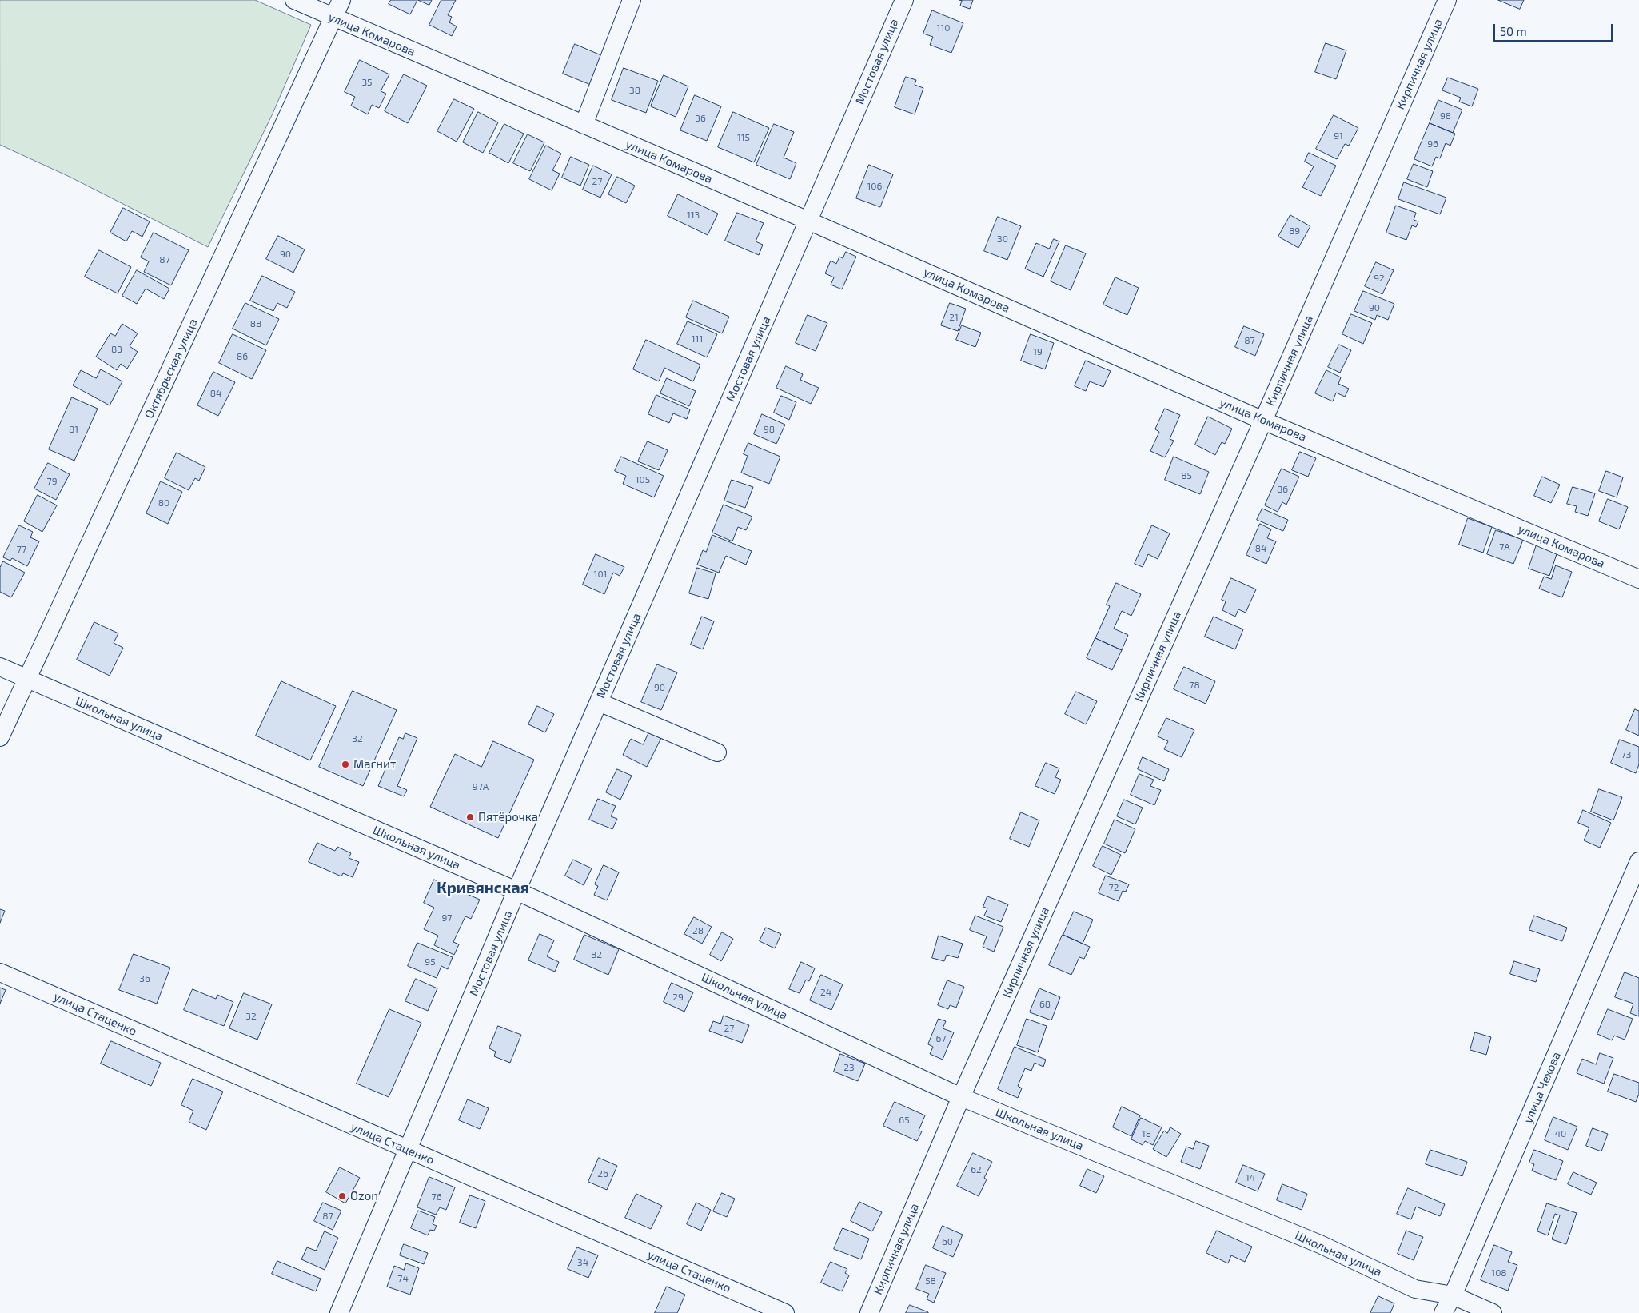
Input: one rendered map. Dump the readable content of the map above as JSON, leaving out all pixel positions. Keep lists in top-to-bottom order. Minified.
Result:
{"streets":{"street":["улица Комарова","Мостовая улица","Кирпичная улица","Октябрьская улица","Школьная улица","улица Стаценко","улица Чехова"]},"crossings":[["улица Комарова","Мостовая улица"],["улица Комарова","Кирпичная улица"],["улица Комарова","Октябрьская улица"],["Мостовая улица","Школьная улица"],["Мостовая улица","улица Стаценко"],["Кирпичная улица","Школьная улица"],["Октябрьская улица","Школьная улица"],["Школьная улица","улица Чехова"]],"districts":["Кривянская"],"places":["Магнит","Пятёрочка","Ozon"],"house_numbers":["110","35","38","98","36","91","115","96","27","106","113","89","30","90","87","92","90","21","88","111","87","83","19","86","84","81","98","85","105","79","86","80","7А","84","77","101","78","90","32","73","97А","72","97","28","82","95","36","24","29","68","32","27","67","23","65","18","40","62","26","14","76","87","60","34","108","74","58"],"scale_bar":"50 m"}
